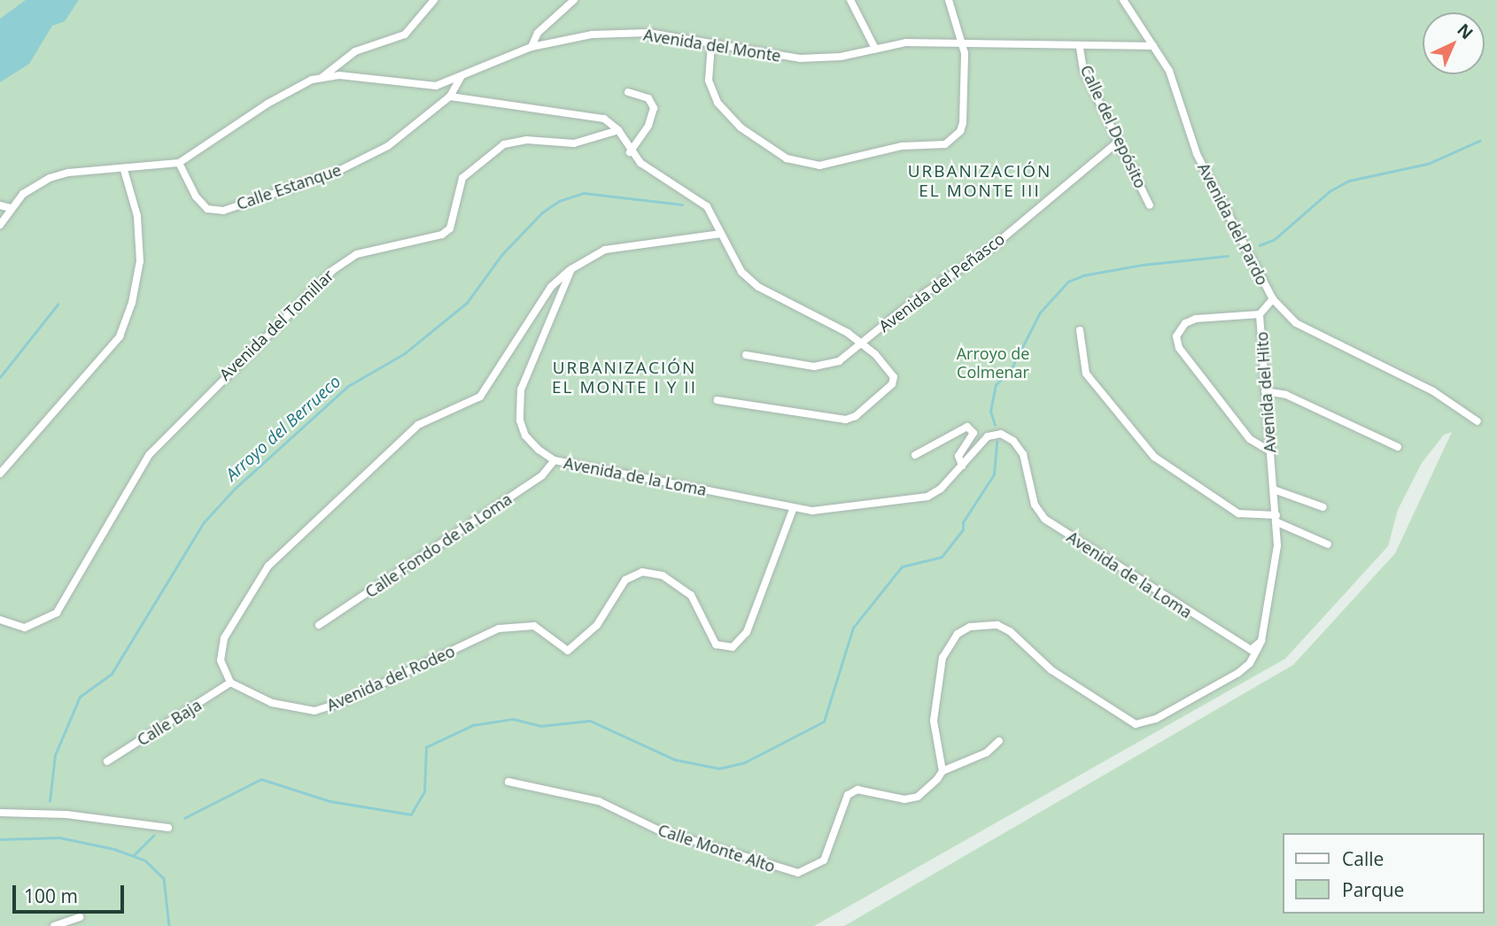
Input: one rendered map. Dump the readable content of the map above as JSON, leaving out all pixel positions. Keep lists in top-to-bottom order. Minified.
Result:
{"streets":{"street":["Avenida del Monte","Calle del Depósito","Calle Estanque","Avenida del Pardo","Avenida del Peñasco","Avenida del Tomillar","Avenida del Hito","Avenida de la Loma","Calle Fondo de la Loma","Avenida del Rodeo","Calle Baja","Calle Monte Alto"]},"crossings":[["Avenida del Monte","Calle del Depósito"],["Avenida del Monte","Calle Estanque"],["Avenida del Monte","Avenida del Pardo"],["Calle del Depósito","Avenida del Peñasco"],["Calle Estanque","Avenida del Tomillar"],["Avenida del Pardo","Avenida del Hito"],["Avenida de la Loma","Calle Fondo de la Loma"],["Avenida de la Loma","Avenida del Rodeo"],["Avenida del Rodeo","Calle Baja"]],"districts":["URBANIZACIÓN EL MONTE III","URBANIZACIÓN EL MONTE I Y II"],"water":["Arroyo del Berrueco"],"parks":["Arroyo de Colmenar"],"legend":["Calle","Parque"],"scale_bar":"100 m","north":"top right"}
